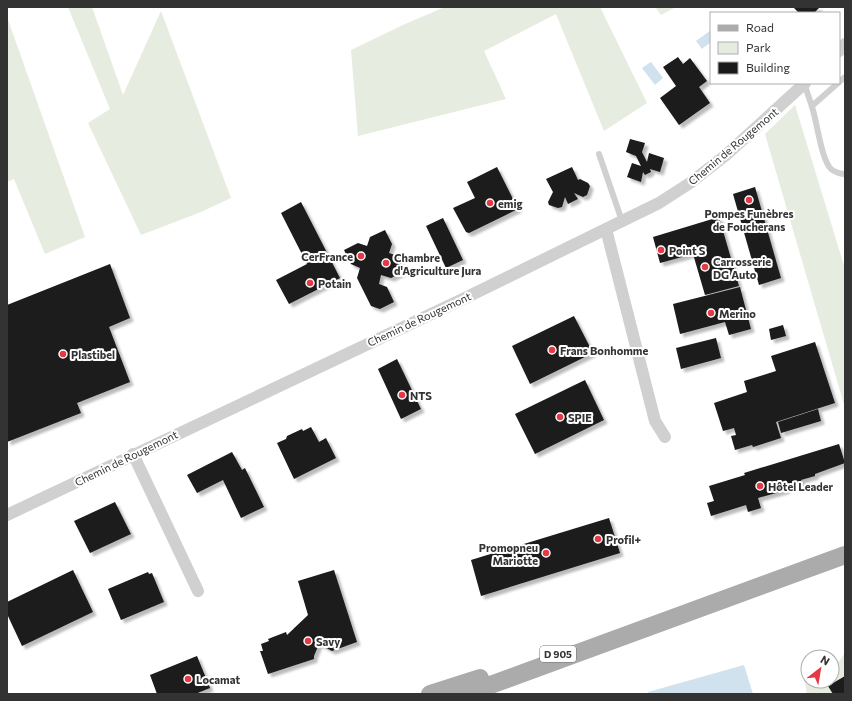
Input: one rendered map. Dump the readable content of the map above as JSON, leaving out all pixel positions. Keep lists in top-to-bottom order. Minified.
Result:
{"streets":{"main road":["D 905"],"street":["Chemin de Rougemont"]},"places":["Pompes Funèbres de Foucherans","emig","Point S","CerFrance","Chambre d'Agriculture Jura","Carrosserie DG Auto","Potain","Merino","Frans Bonhomme","Plastibel","NTS","SPIE","Hôtel Leader","Profil+","Promopneu Mariotte","Savy","Locamat"],"legend":["Road","Park","Building"],"north":"top right"}
